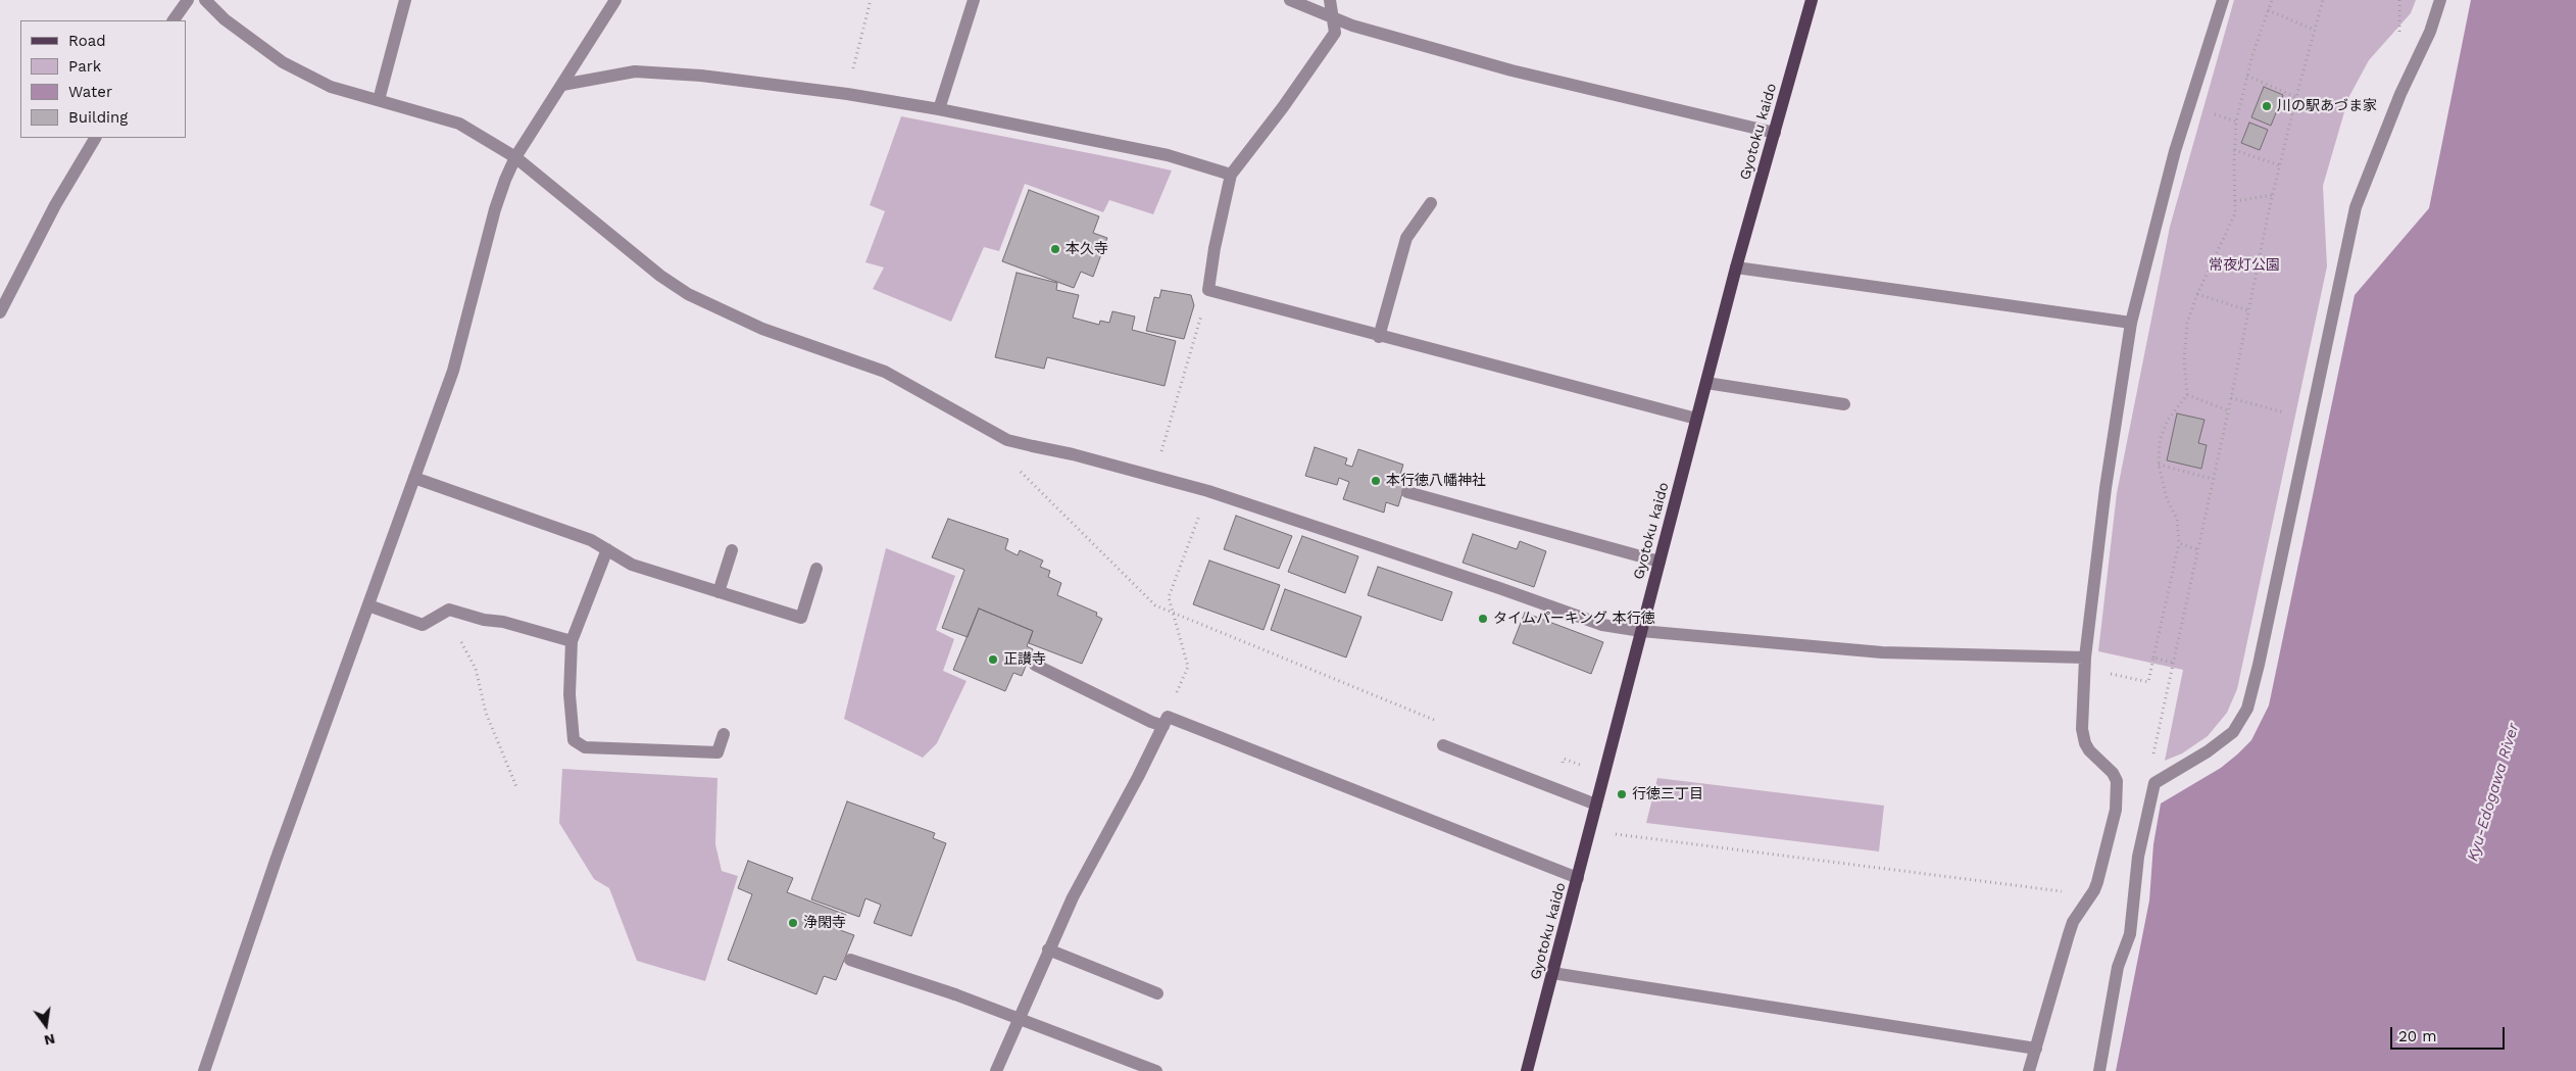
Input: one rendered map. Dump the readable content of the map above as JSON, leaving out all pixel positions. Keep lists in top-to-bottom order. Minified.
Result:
{"streets":{"main road":["Gyotoku kaido"]},"water":["Kyu-Edogawa River"],"parks":["常夜灯公園"],"places":["川の駅あづま家","本久寺","本行徳八幡神社","タイムパーキング 本行徳","正讃寺","行徳三丁目","浄閑寺"],"legend":["Road","Park","Water","Building"],"scale_bar":"20 m","north":"bottom"}
